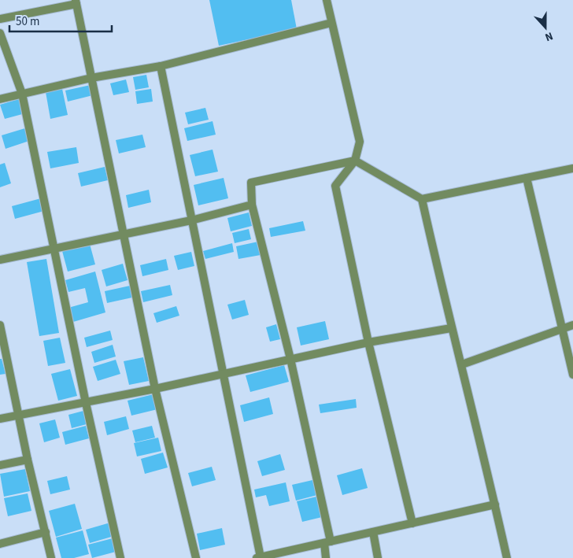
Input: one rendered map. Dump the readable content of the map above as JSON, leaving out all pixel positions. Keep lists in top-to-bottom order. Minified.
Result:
{"scale_bar":"50 m","north":"bottom"}
